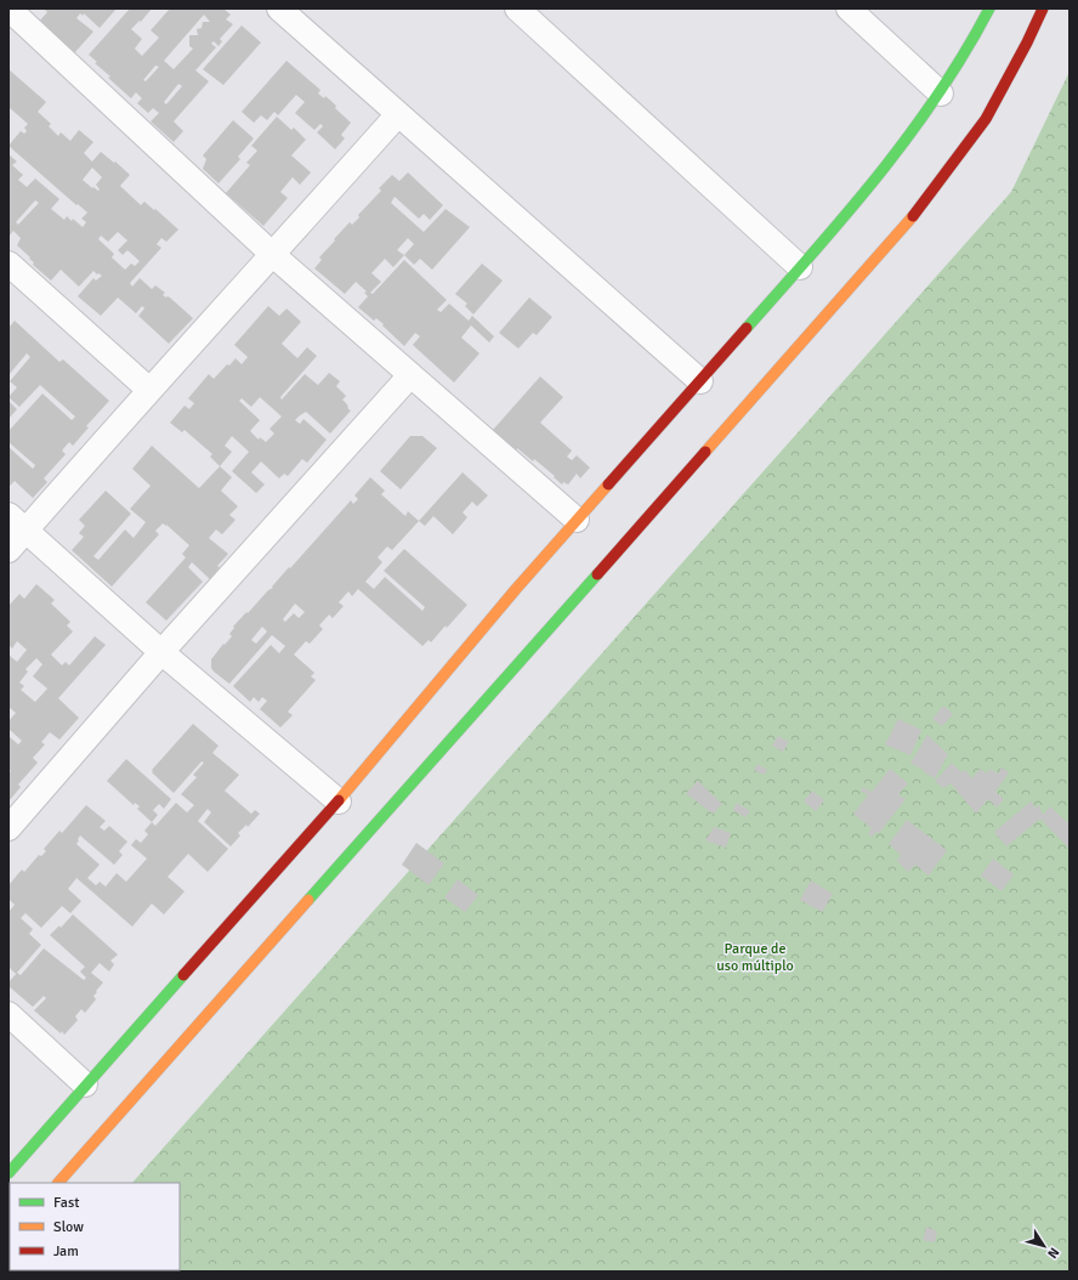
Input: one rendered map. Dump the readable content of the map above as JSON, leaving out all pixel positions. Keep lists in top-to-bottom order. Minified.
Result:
{"parks":["Parque de uso múltiplo"],"legend":["Fast","Slow","Jam"],"north":"bottom right"}
